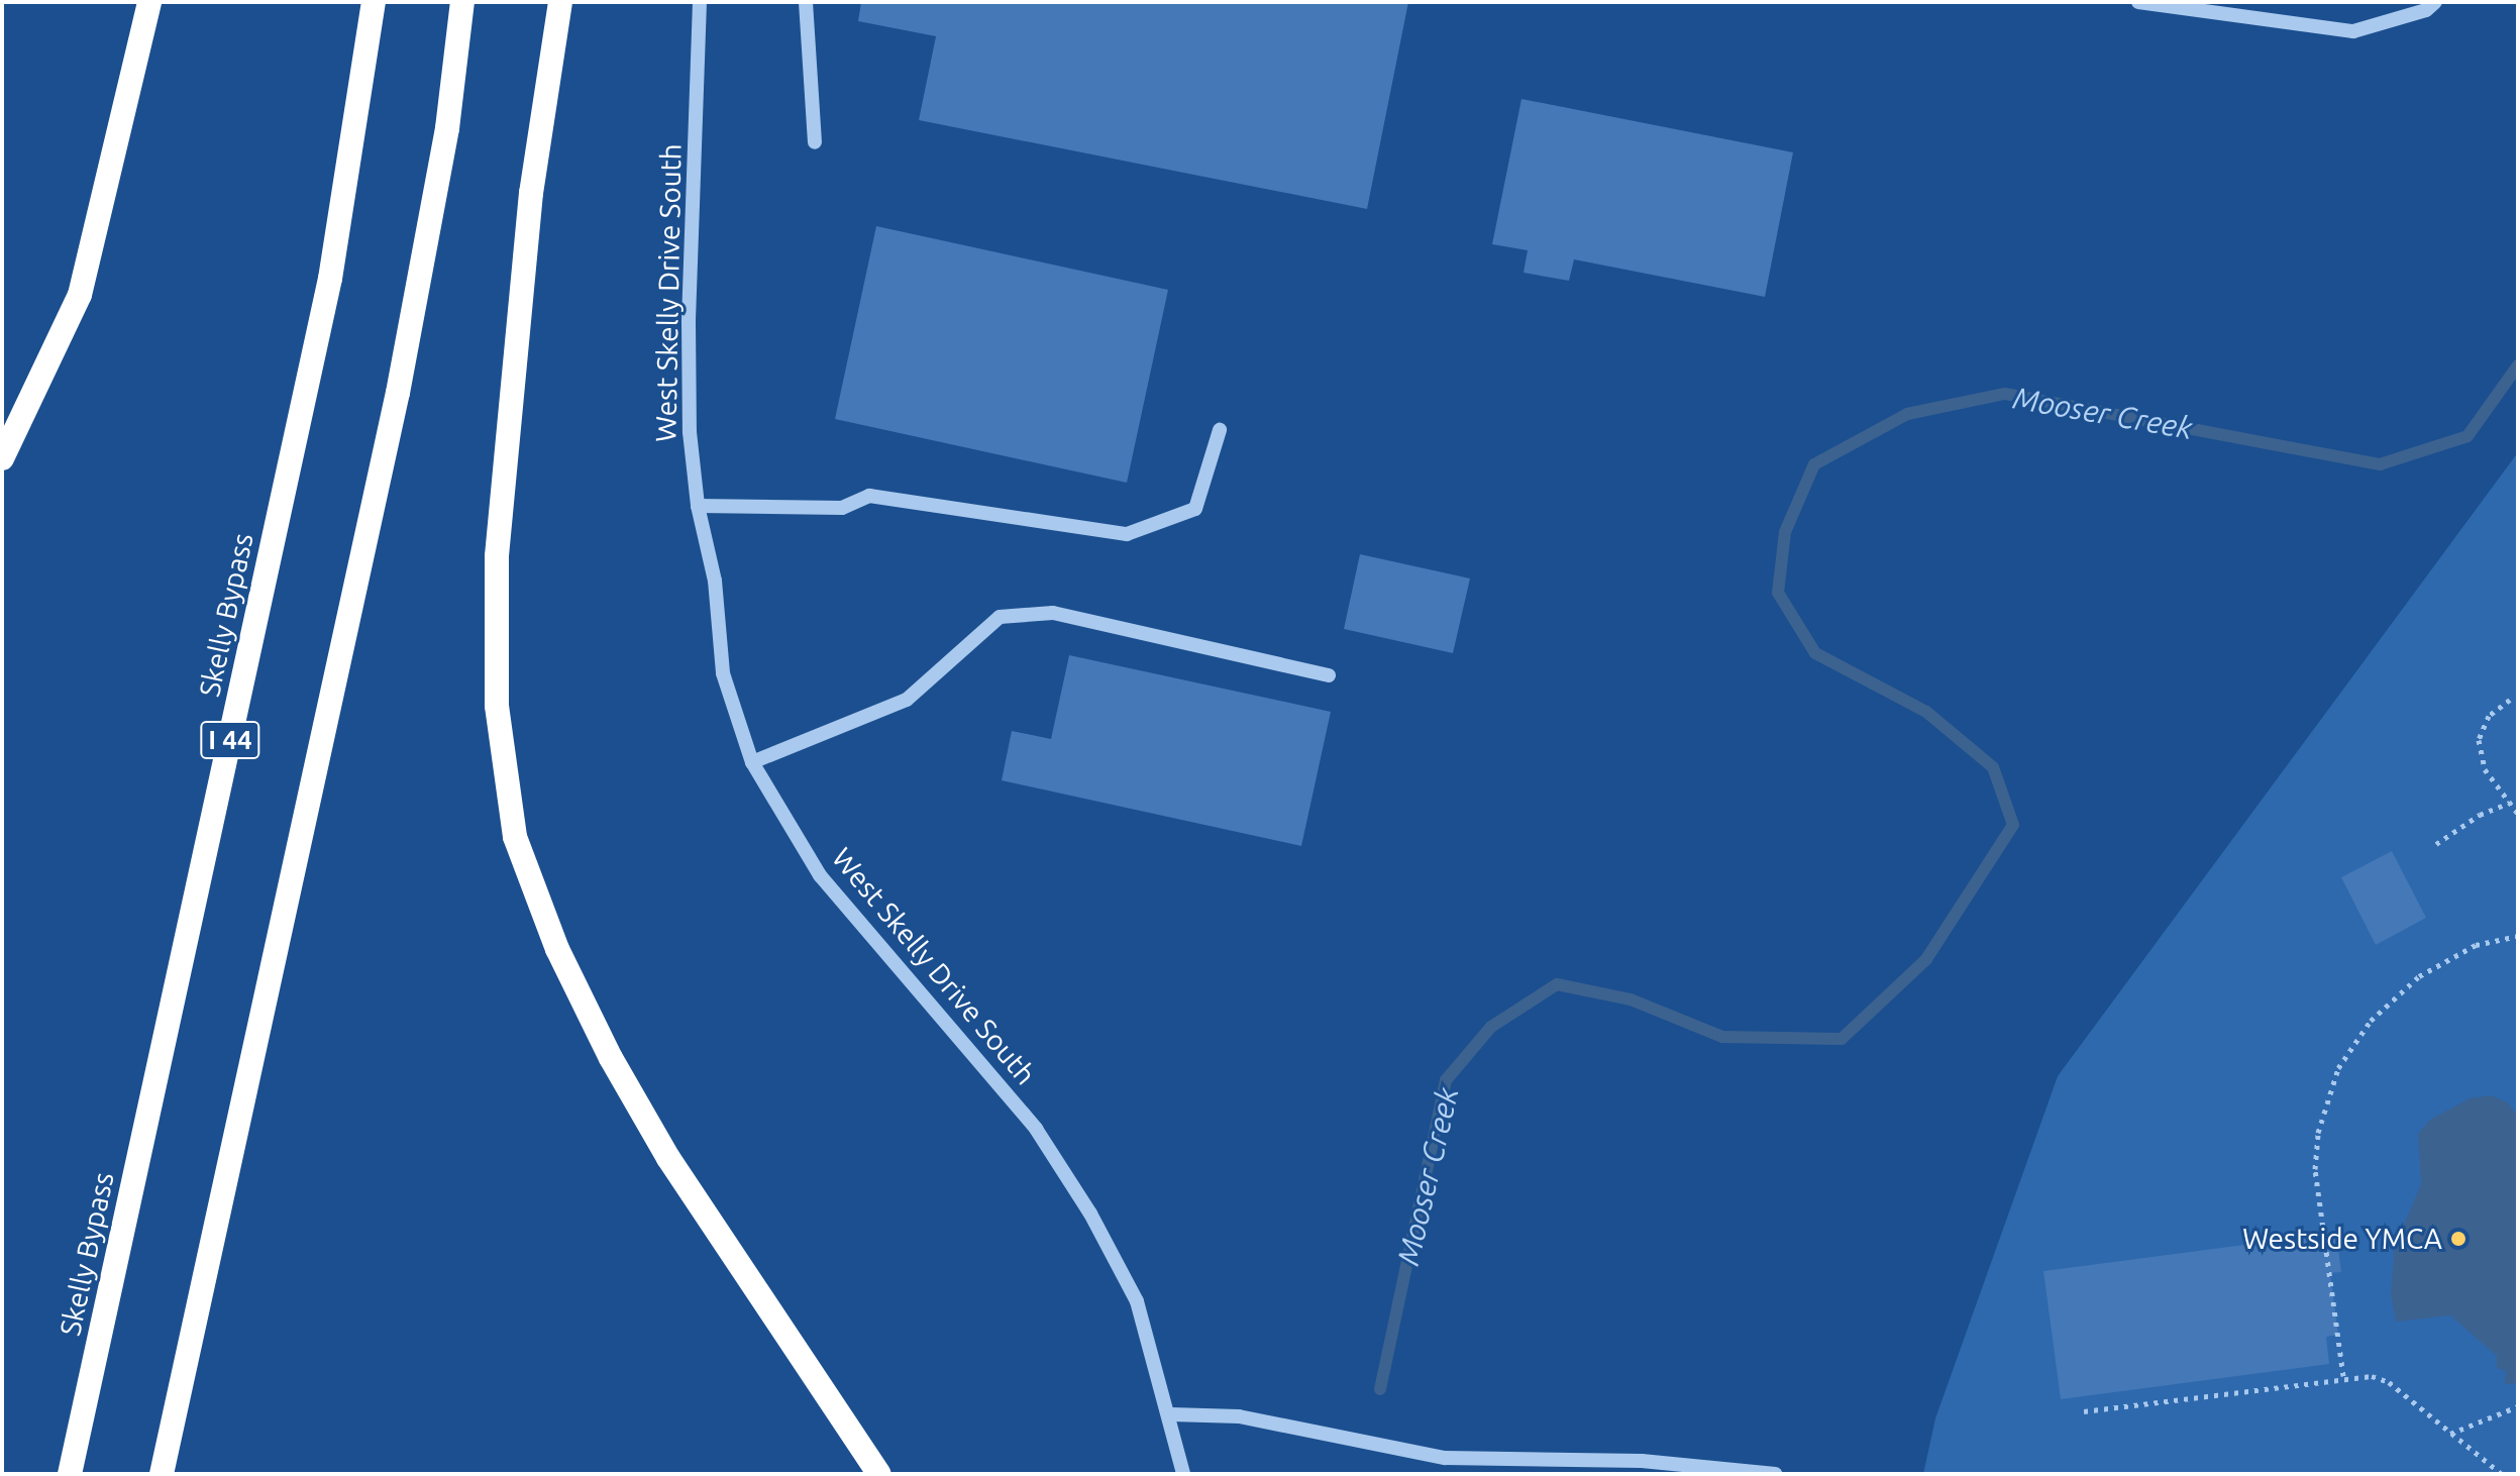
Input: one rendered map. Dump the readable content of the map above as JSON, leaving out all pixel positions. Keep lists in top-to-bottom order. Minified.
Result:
{"streets":{"highway":["Skelly Bypass","I 44"],"street":["West Skelly Drive South"]},"water":["Mooser Creek"],"places":["Westside YMCA"]}
